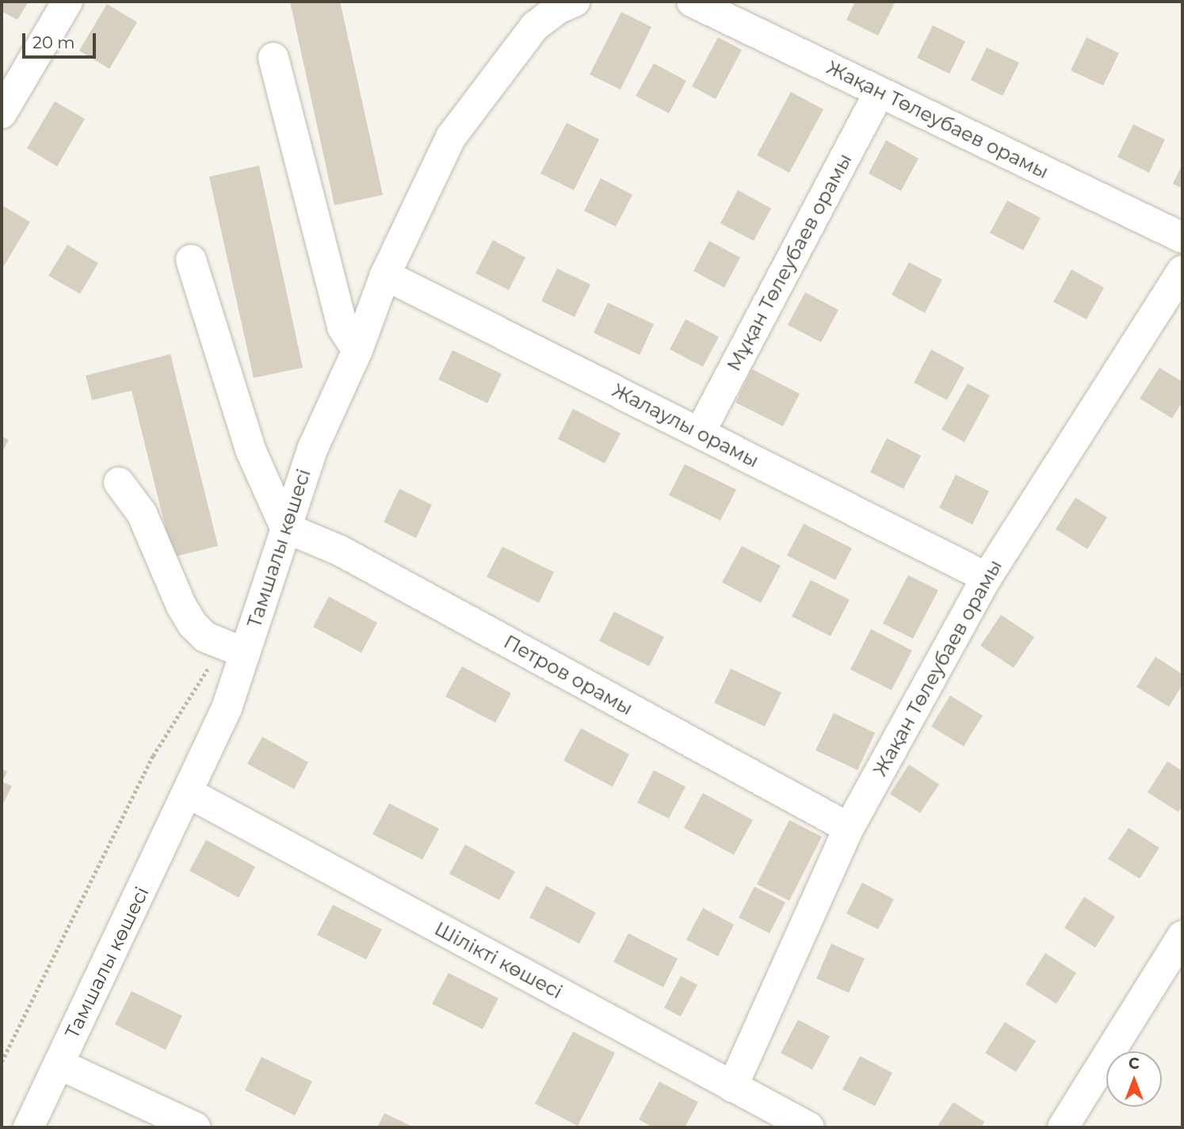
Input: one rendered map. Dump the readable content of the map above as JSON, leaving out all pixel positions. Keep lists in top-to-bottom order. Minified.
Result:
{"streets":{"street":["Жақан Төлеубаев орамы","Мұқан Төлеубаев орамы","Жалаулы орамы","Тамшалы көшесі","Петров орамы","Шілікті көшесі"]},"crossings":[["Жақан Төлеубаев орамы","Мұқан Төлеубаев орамы"],["Жақан Төлеубаев орамы","Жалаулы орамы"],["Жақан Төлеубаев орамы","Петров орамы"],["Жақан Төлеубаев орамы","Шілікті көшесі"],["Мұқан Төлеубаев орамы","Жалаулы орамы"],["Жалаулы орамы","Тамшалы көшесі"],["Тамшалы көшесі","Петров орамы"],["Тамшалы көшесі","Шілікті көшесі"]],"scale_bar":"20 m","north":"top"}
